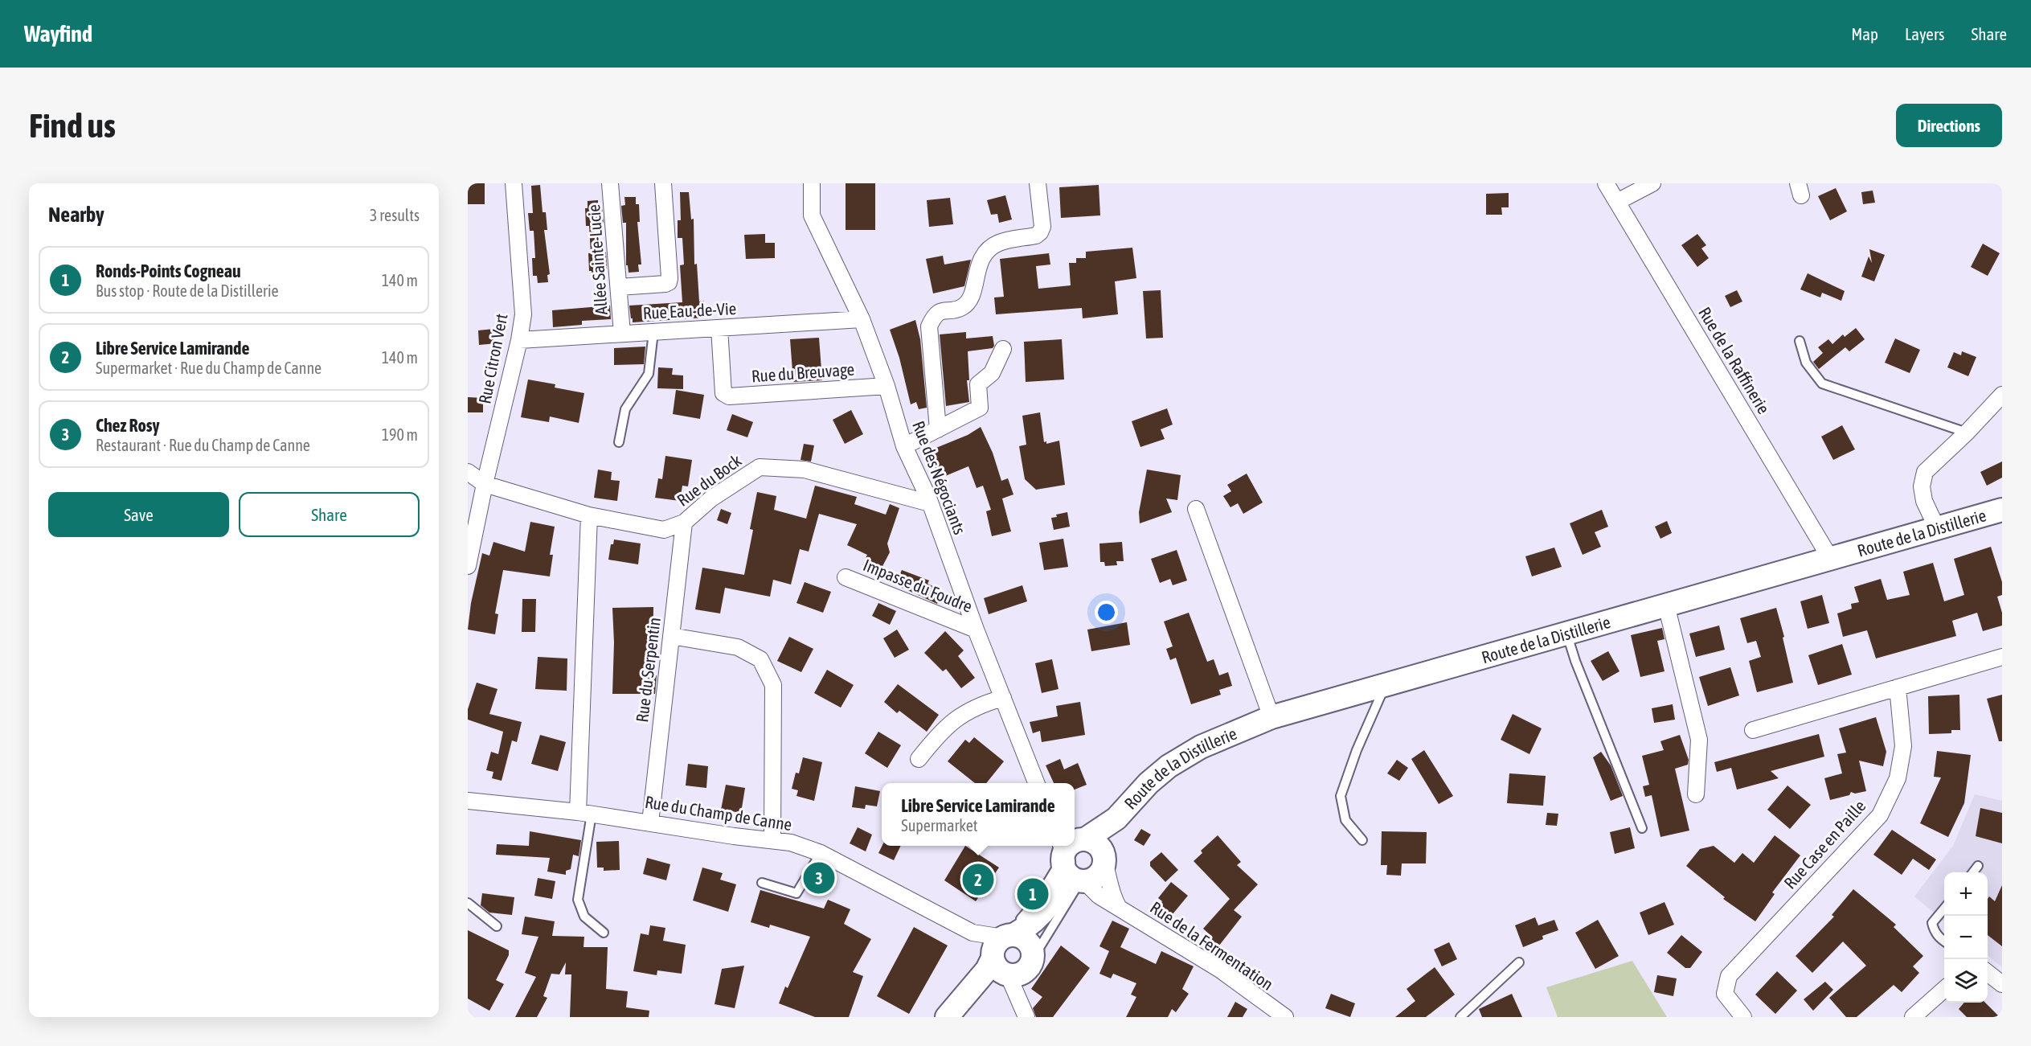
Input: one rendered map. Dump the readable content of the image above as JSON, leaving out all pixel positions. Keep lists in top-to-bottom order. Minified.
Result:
{"streets":{"street":["Allée Sainte-Lucie","Rue Eau-de-Vie","Rue Citron Vert","Rue de la Raffinerie","Rue du Breuvage","Rue des Négociants","Rue du Bock","Route de la Distillerie","Impasse du Foudre","Rue du Serpentin","Rue du Champ de Canne","Rue Case en Paille","Rue de la Fermentation"]},"crossings":[["Allée Sainte-Lucie","Rue Eau-de-Vie"],["Rue Eau-de-Vie","Rue Citron Vert"],["Rue Eau-de-Vie","Rue du Breuvage"],["Rue Eau-de-Vie","Rue des Négociants"],["Rue Citron Vert","Rue du Bock"],["Rue de la Raffinerie","Route de la Distillerie"],["Rue du Breuvage","Rue des Négociants"],["Rue des Négociants","Rue du Bock"],["Rue des Négociants","Impasse du Foudre"],["Rue du Bock","Rue du Serpentin"],["Route de la Distillerie","Rue de la Fermentation"],["Rue du Serpentin","Rue du Champ de Canne"]],"page":{"header":"Wayfind","nav":["Map","Layers","Share"],"buttons":["Directions",["Save","Share"]],"title":"Find us","heading":["Nearby","3 results"],"list":[{"mark":"1","name":"Ronds-Points Cogneau","note":"Bus stop · Route de la Distillerie","value":"140 m"},{"mark":"2","name":"Libre Service Lamirande","note":"Supermarket · Rue du Champ de Canne","value":"140 m"},{"mark":"3","name":"Chez Rosy","note":"Restaurant · Rue du Champ de Canne","value":"190 m"}],"popup":["Libre Service Lamirande","Supermarket"],"pins":["3","2","1"],"map_buttons":["+","−"]}}
